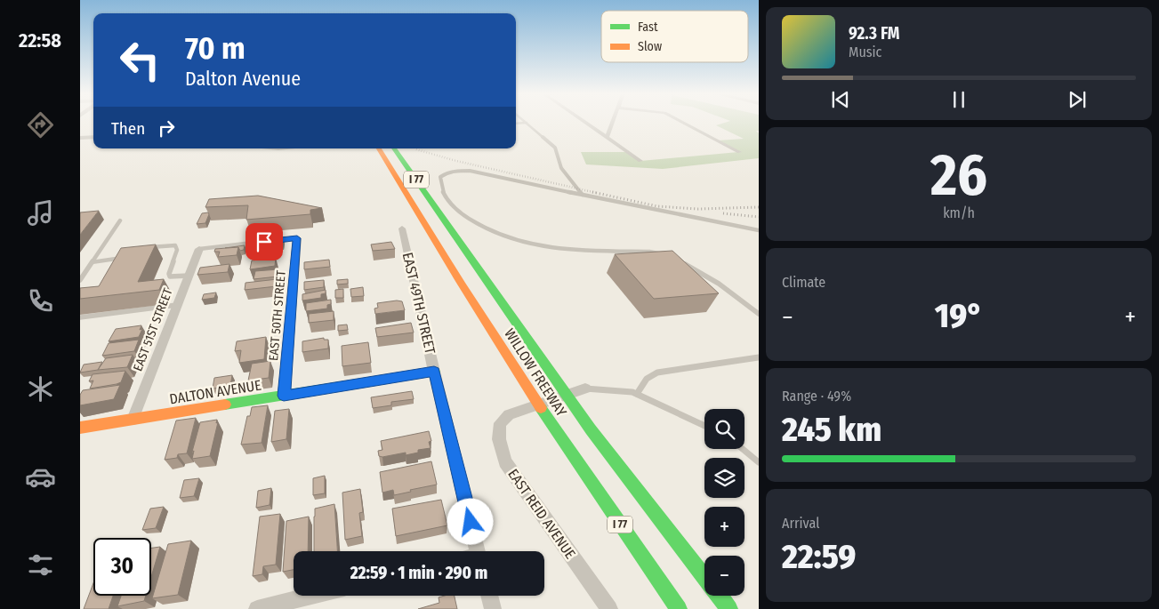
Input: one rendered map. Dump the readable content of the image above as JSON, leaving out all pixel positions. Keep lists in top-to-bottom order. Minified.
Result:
{"streets":{"main road":["I 77","WILLOW FREEWAY","DALTON AVENUE"],"street":["EAST 49TH STREET","EAST 50TH STREET","EAST 51ST STREET","EAST REID AVENUE"]},"crossings":[["EAST 49TH STREET","DALTON AVENUE"],["EAST 50TH STREET","DALTON AVENUE"],["EAST 51ST STREET","DALTON AVENUE"]],"legend":["Fast","Slow"],"page":{"tabs":"22:58","turn":["70 m","Dalton Avenue"],"song":["92.3 FM","Music"],"then":"Then","tile":[["26","km/h"],"Climate",["Range · 49%","245 km"],["Arrival","22:59"]],"heat":["−","19°","+"],"map_buttons":["+","−"],"limit":"30","trip":"22:59 · 1 min · 290 m"}}
